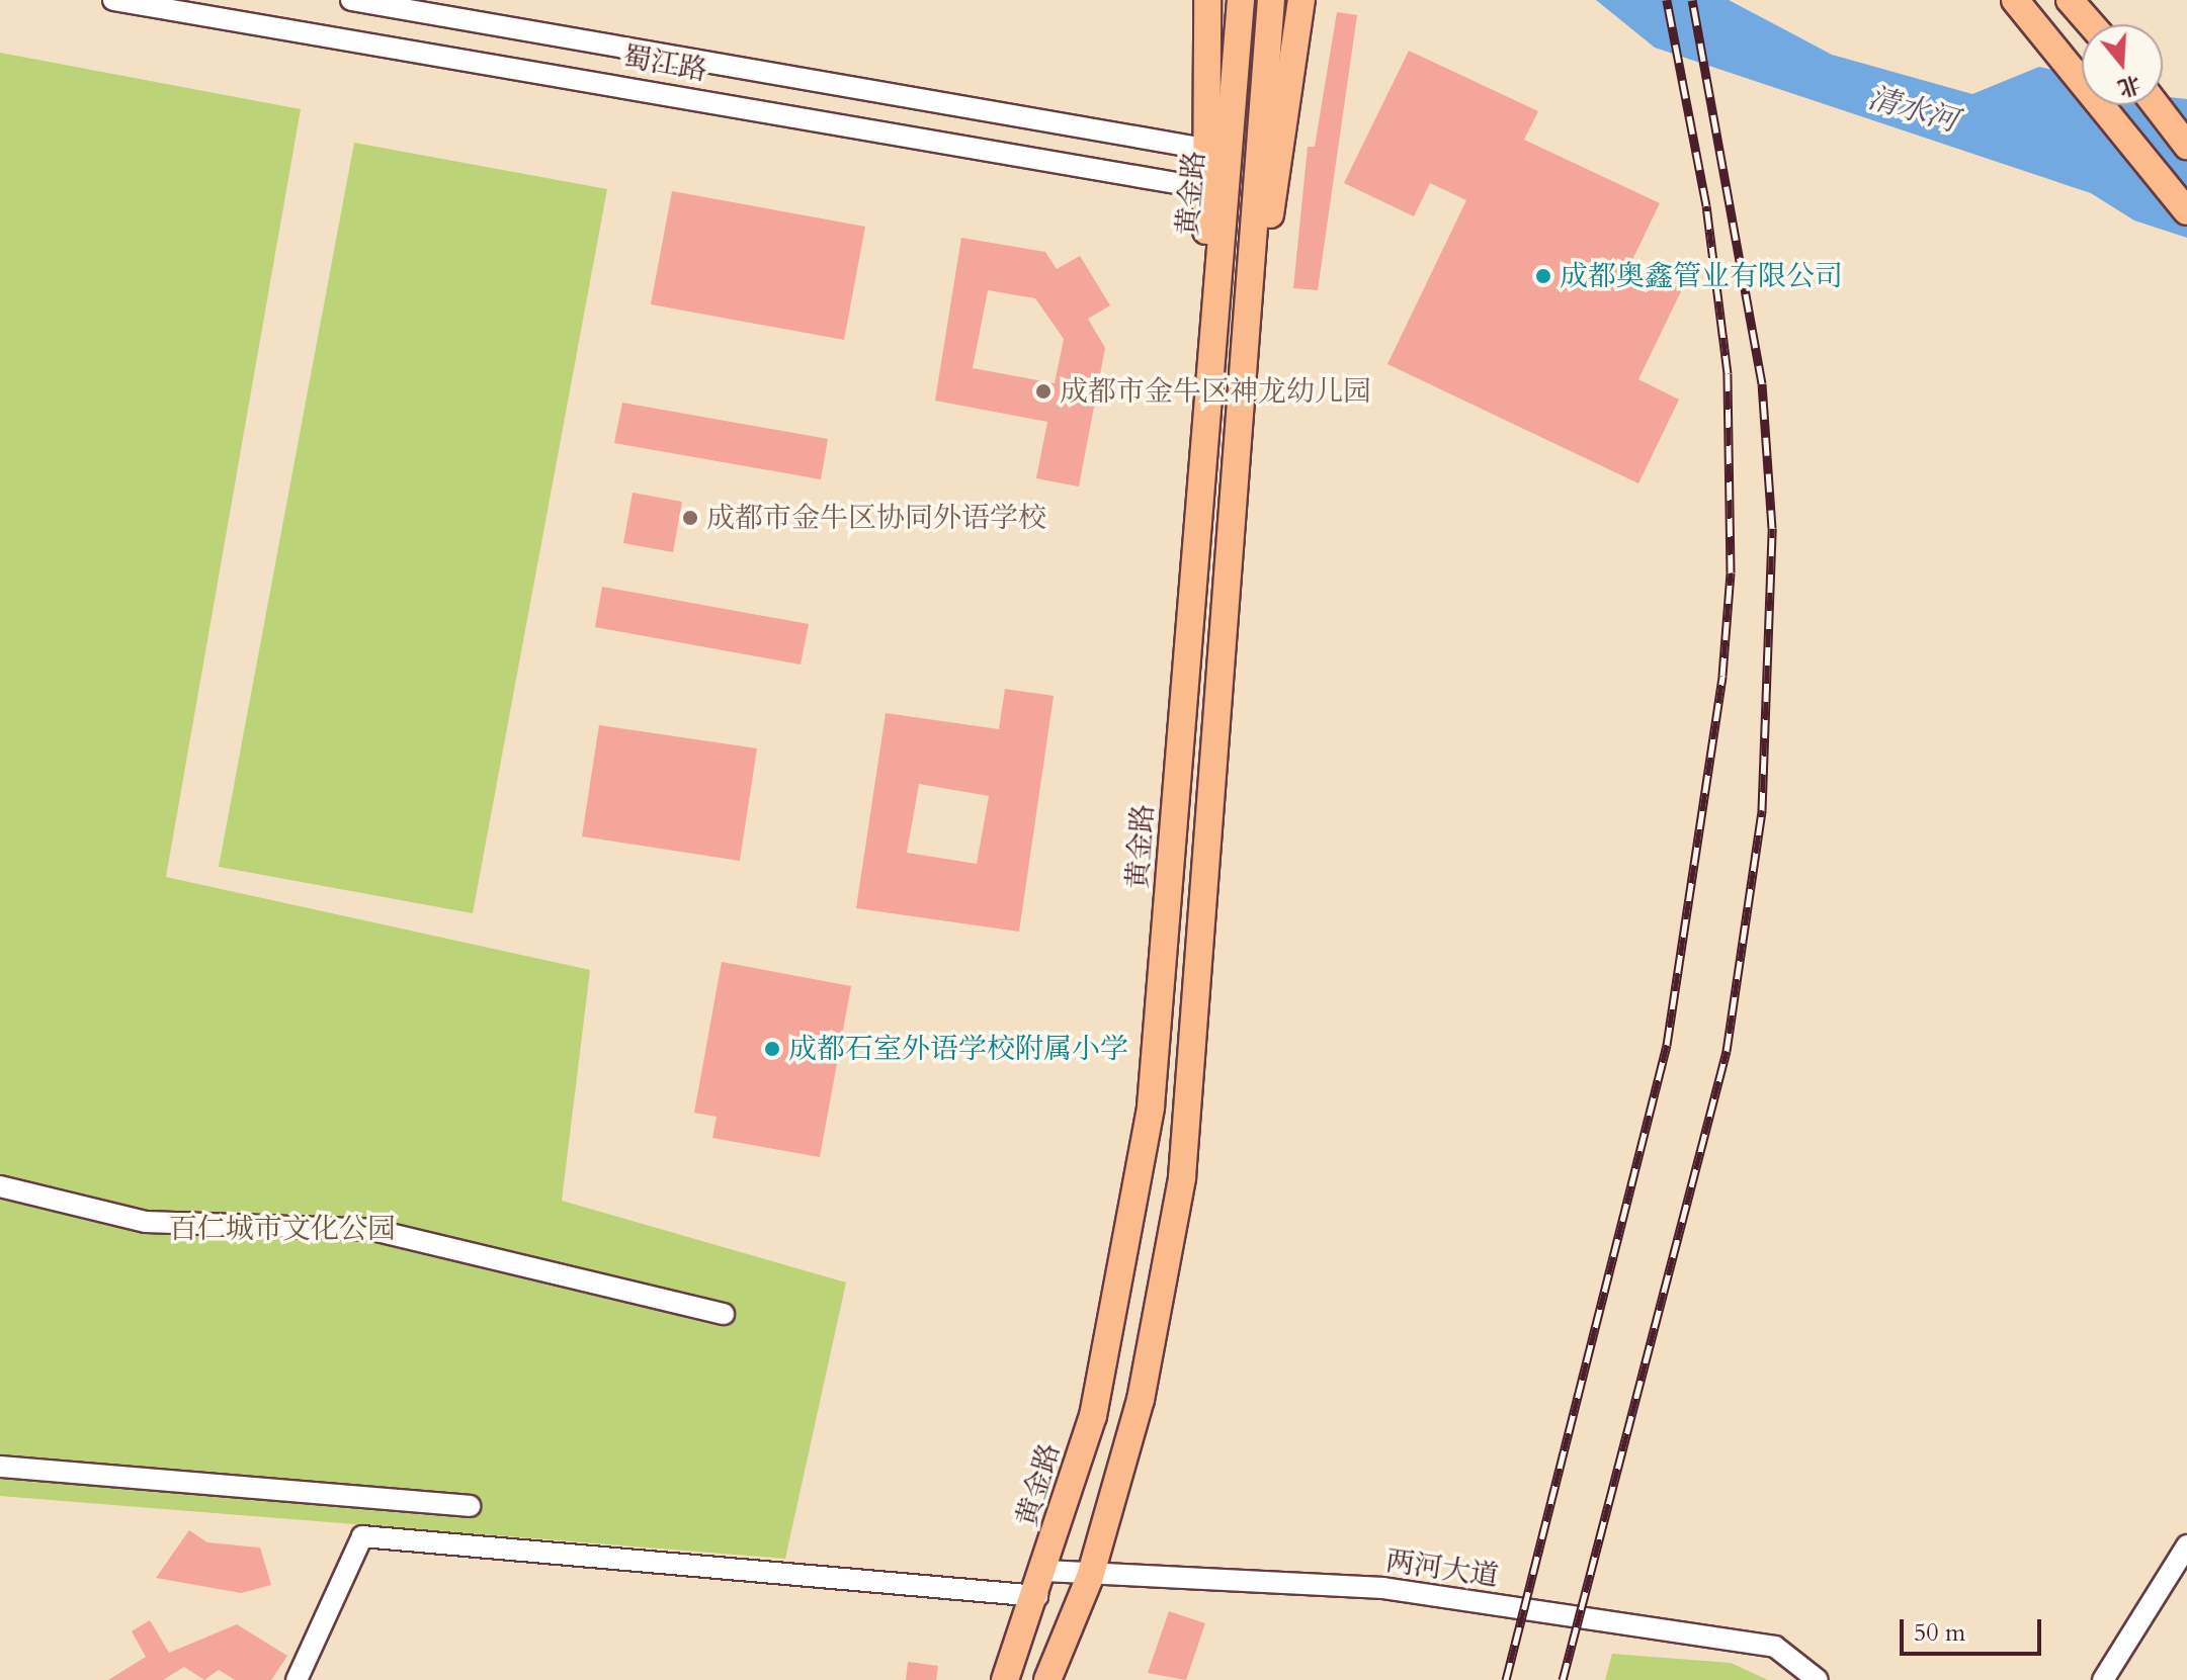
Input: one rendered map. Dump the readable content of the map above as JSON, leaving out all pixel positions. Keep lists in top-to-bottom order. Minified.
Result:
{"streets":{"main road":["黄金路"],"street":["蜀江路","两河大道"]},"crossings":[["黄金路","两河大道"]],"water":["清水河"],"parks":["百仁城市文化公园"],"places":["成都奥鑫管业有限公司","成都市金牛区神龙幼儿园","成都市金牛区协同外语学校","成都石室外语学校附属小学"],"scale_bar":"50 m","north":"bottom"}
